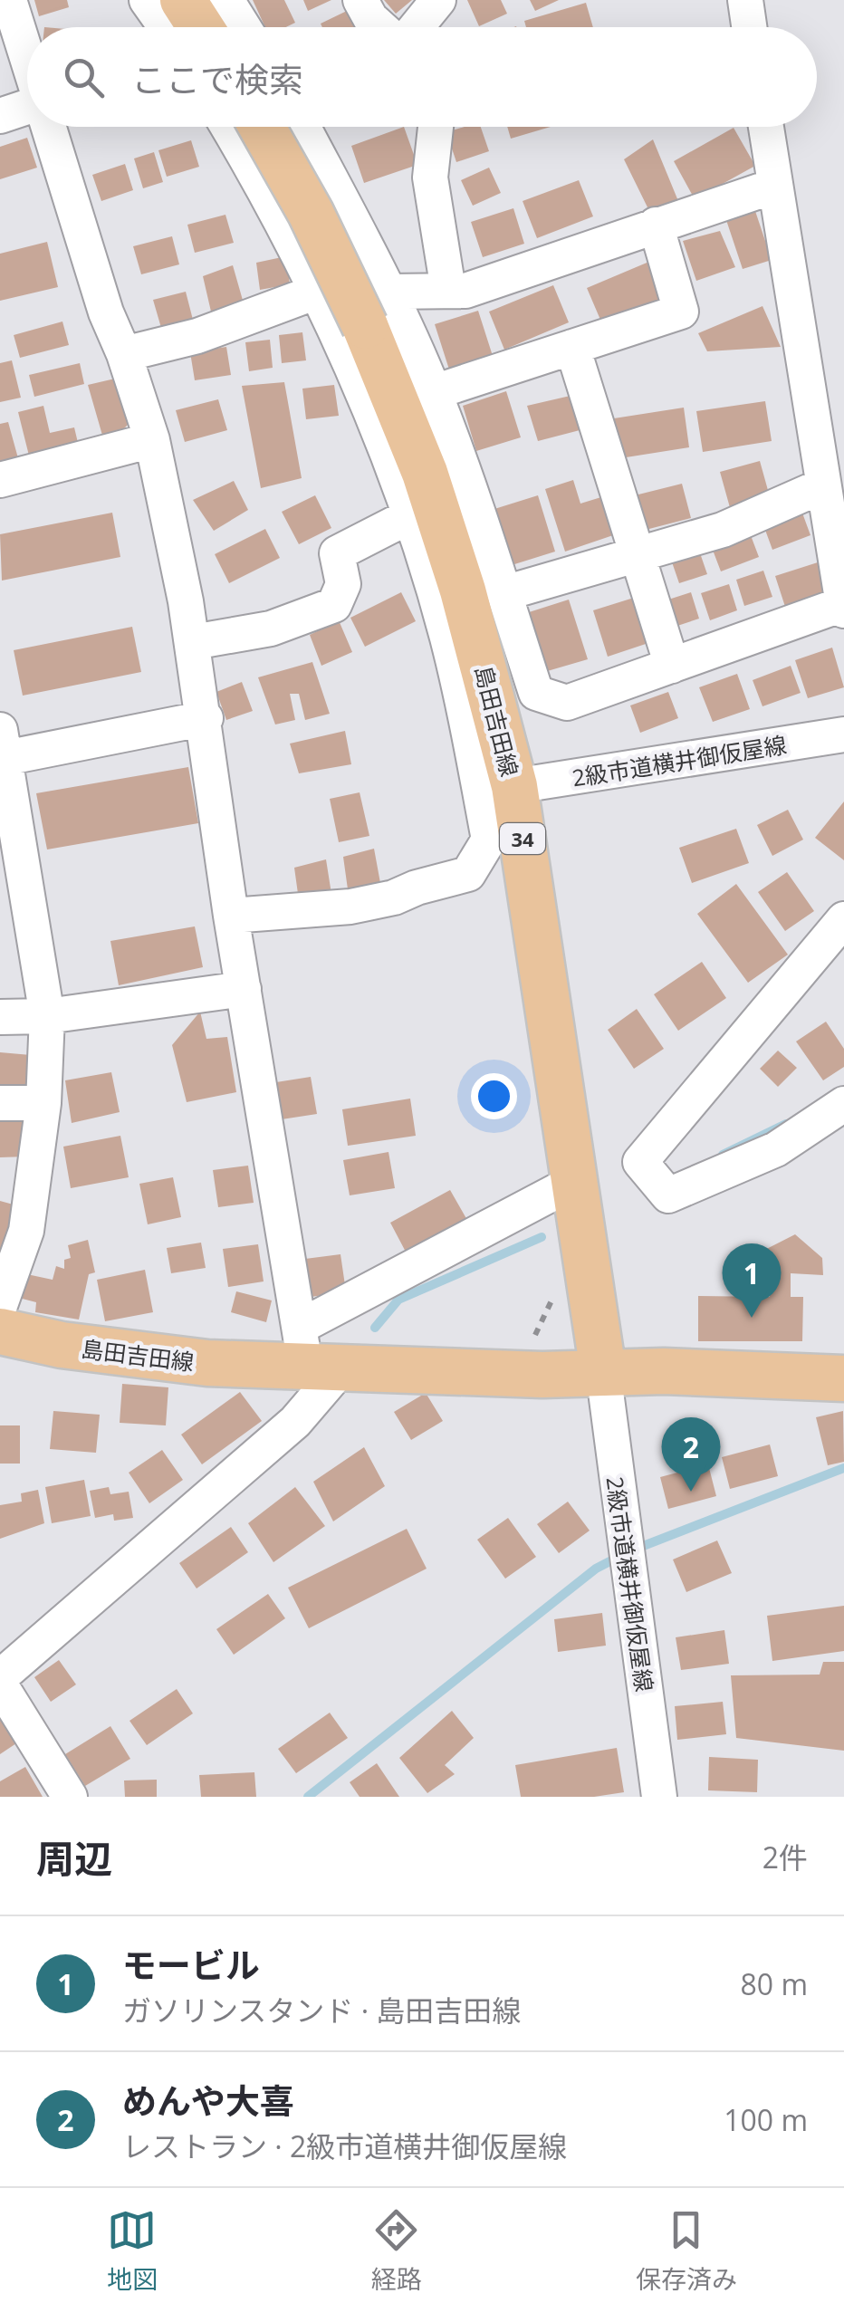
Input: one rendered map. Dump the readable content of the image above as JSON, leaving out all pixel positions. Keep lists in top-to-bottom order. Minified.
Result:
{"streets":{"main road":["島田吉田線","34"],"street":["2級市道横井御仮屋線"]},"crossings":[["島田吉田線","2級市道横井御仮屋線"]],"page":{"search":"ここで検索","pins":["1","2"],"heading":["周辺","2件"],"list":[{"mark":"1","name":"モービル","note":"ガソリンスタンド · 島田吉田線","value":"80 m"},{"mark":"2","name":"めんや大喜","note":"レストラン · 2級市道横井御仮屋線","value":"100 m"}],"nav":["地図","経路","保存済み"]}}
